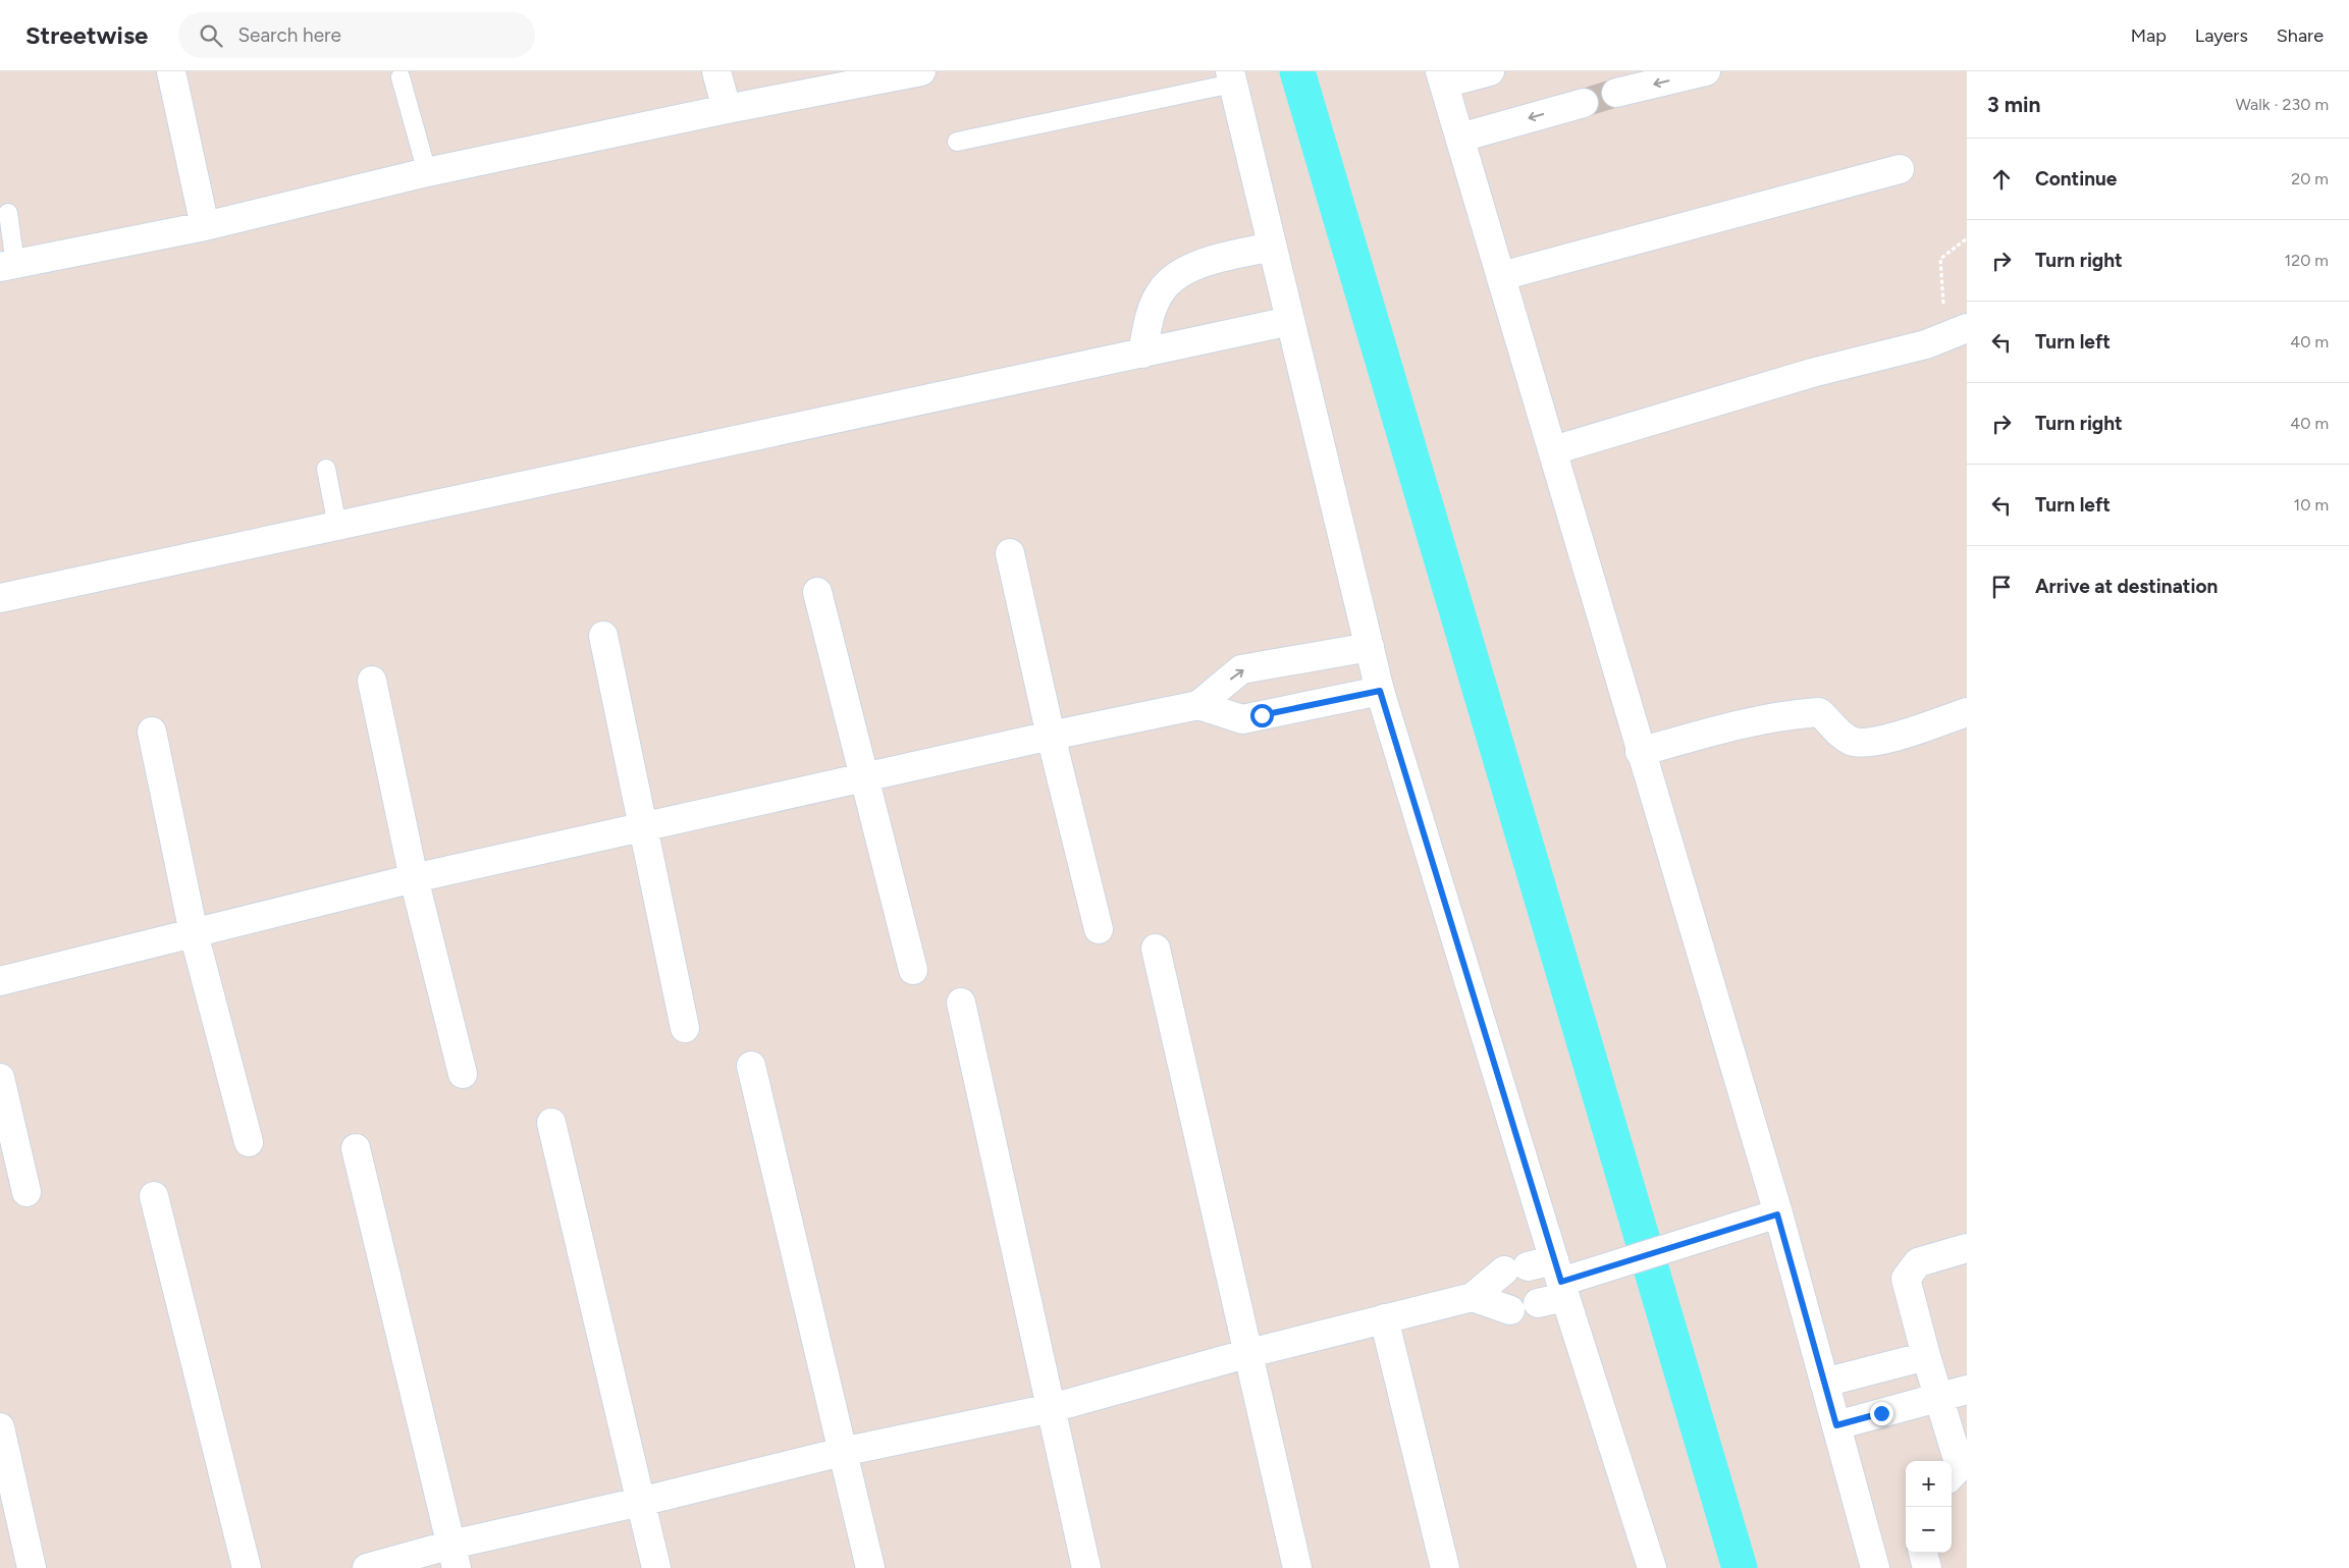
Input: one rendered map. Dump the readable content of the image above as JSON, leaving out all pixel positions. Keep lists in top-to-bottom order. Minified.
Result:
{"page":{"header":"Streetwise","search":"Search here","nav":["Map","Layers","Share"],"heading":["3 min","Walk · 230 m"],"list":[["Continue","20 m"],["Turn right","120 m"],["Turn left","40 m"],["Turn right","40 m"],["Turn left","10 m"],"Arrive at destination"],"map_buttons":["+","−"]}}
